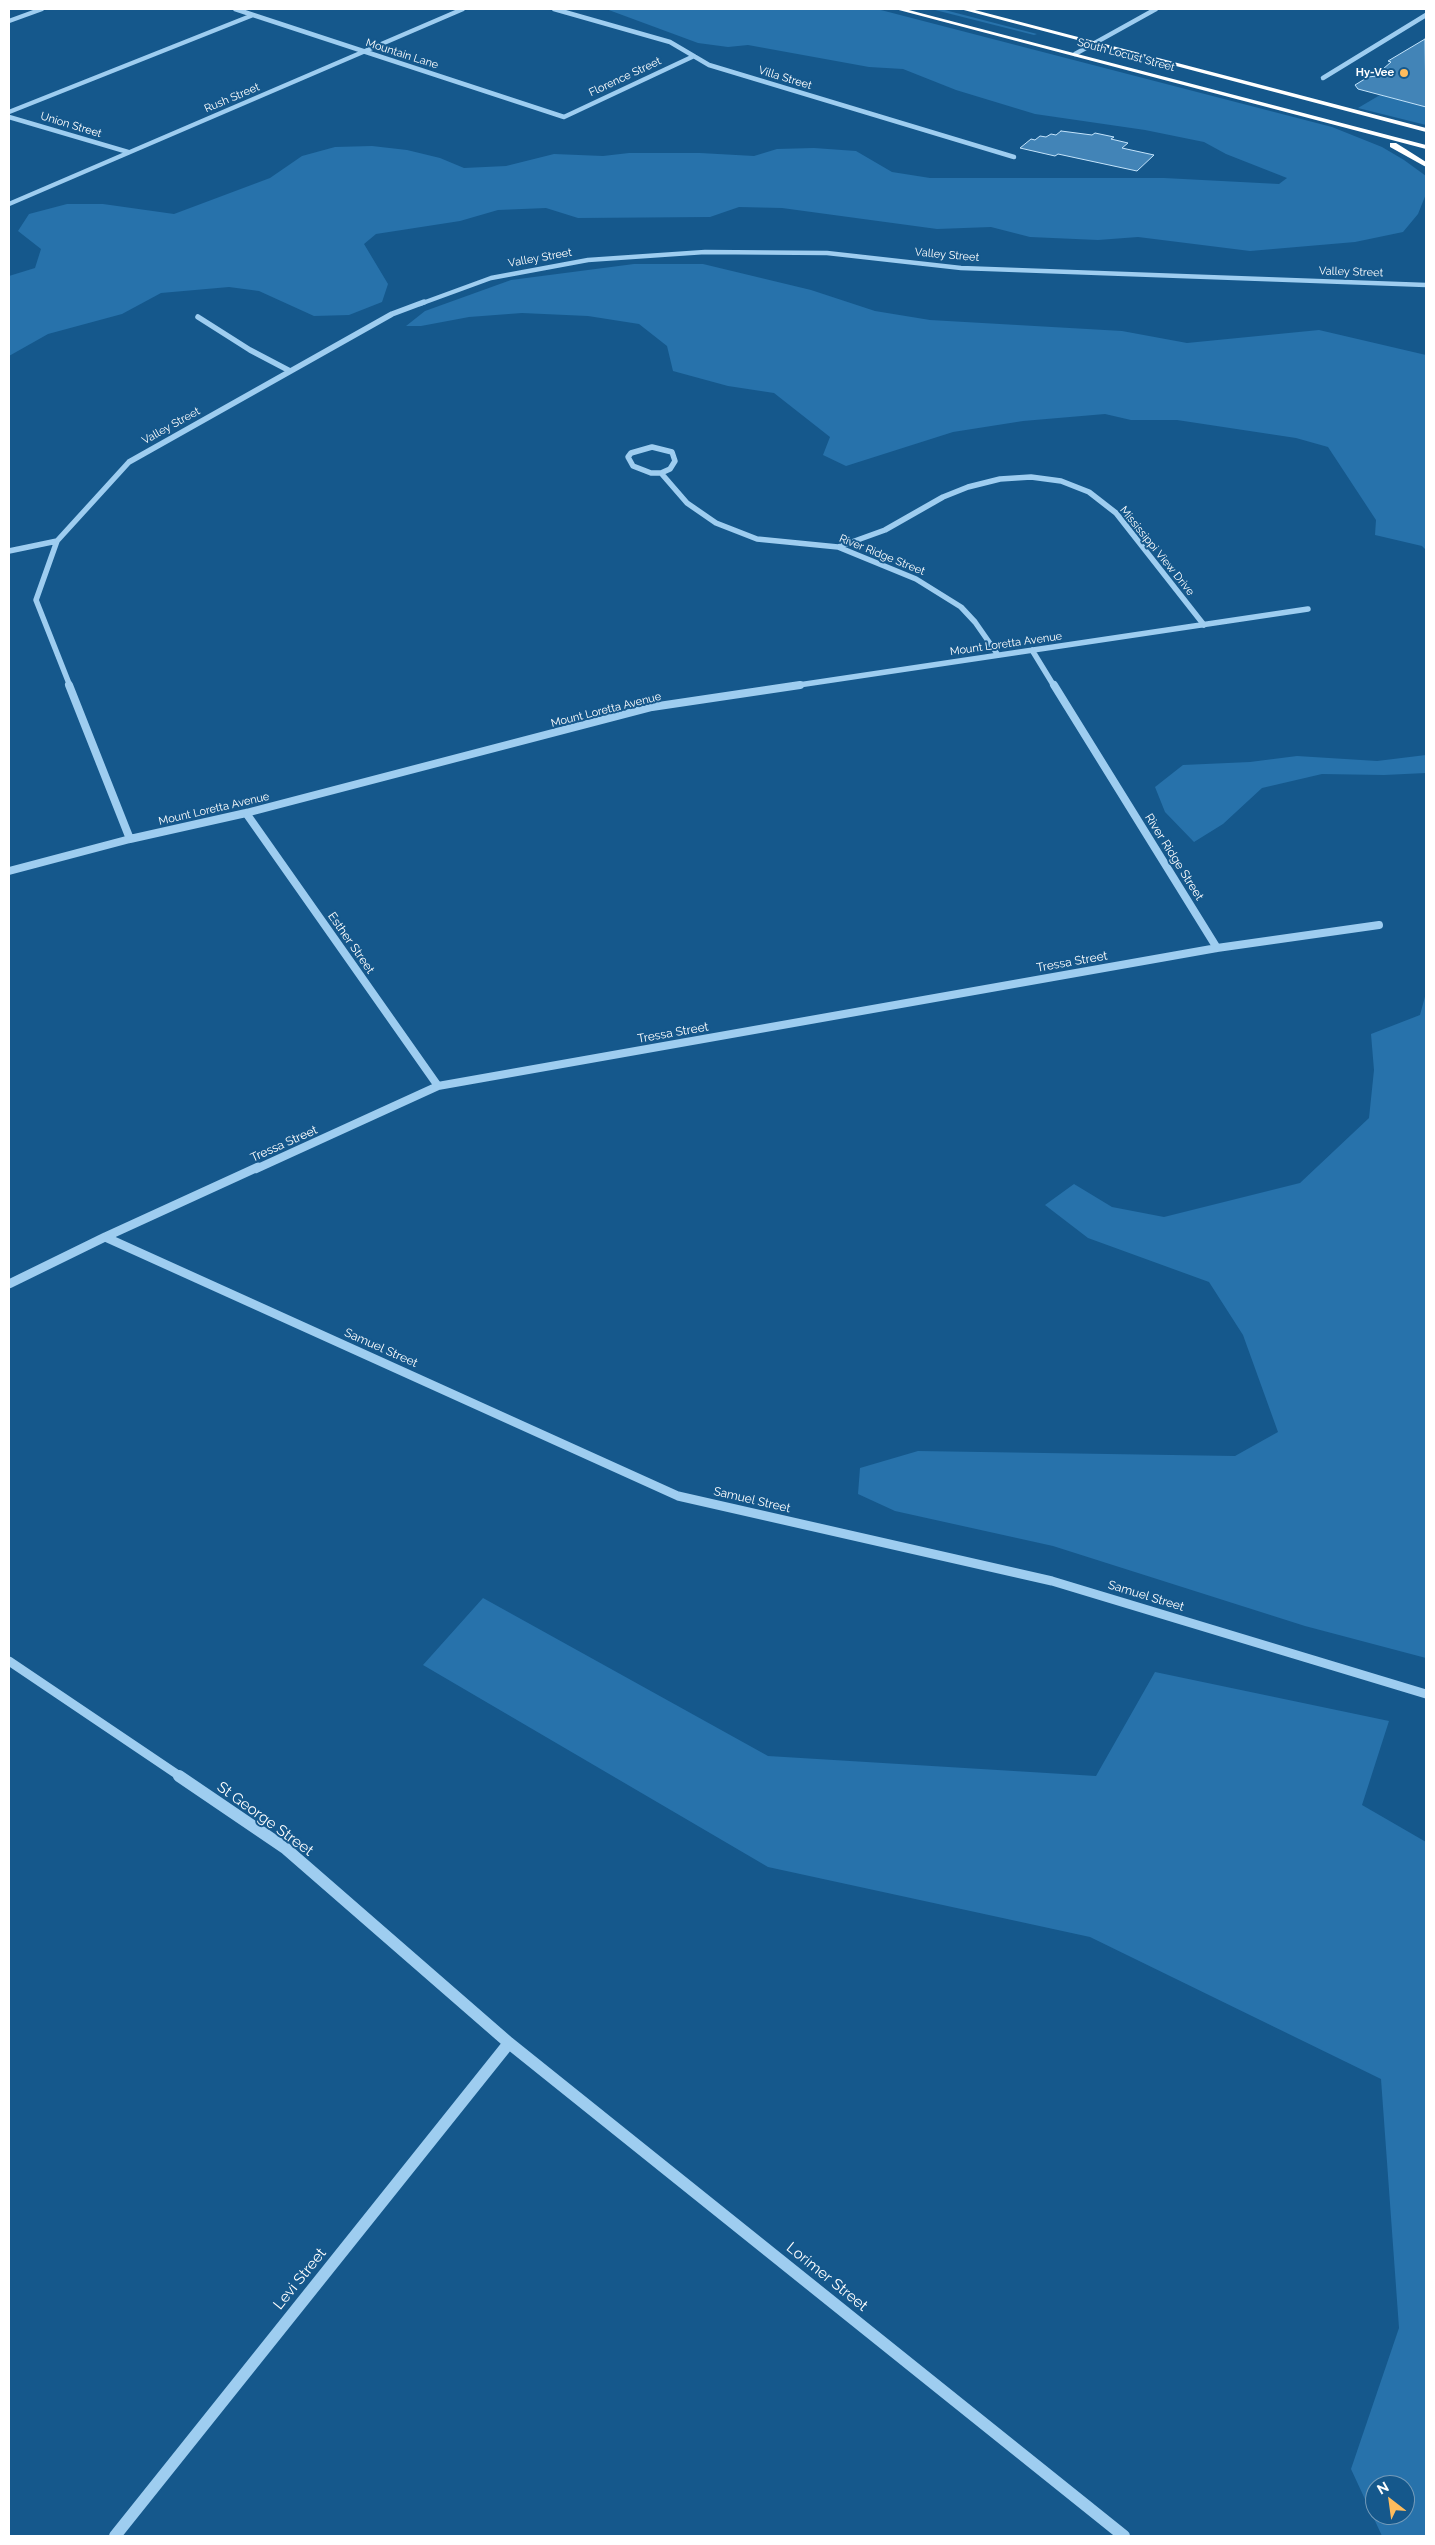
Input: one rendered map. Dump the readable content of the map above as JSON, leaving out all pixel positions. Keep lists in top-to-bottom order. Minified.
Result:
{"streets":{"highway":["South Locust Street"],"street":["Mountain Lane","Florence Street","Villa Street","Rush Street","Union Street","Valley Street","Mississippi View Drive","River Ridge Street","Mount Loretta Avenue","Esther Street","Tressa Street","Samuel Street","St George Street","Lorimer Street","Levi Street"]},"crossings":[["Mountain Lane","Florence Street"],["Mountain Lane","Rush Street"],["Florence Street","Villa Street"],["Rush Street","Union Street"],["Valley Street","Mount Loretta Avenue"],["Mississippi View Drive","River Ridge Street"],["Mississippi View Drive","Mount Loretta Avenue"],["River Ridge Street","Mount Loretta Avenue"],["River Ridge Street","Tressa Street"],["Mount Loretta Avenue","Esther Street"],["Esther Street","Tressa Street"],["Tressa Street","Samuel Street"],["St George Street","Lorimer Street"],["St George Street","Levi Street"],["Lorimer Street","Levi Street"]],"places":["Hy-Vee"],"north":"top left"}
